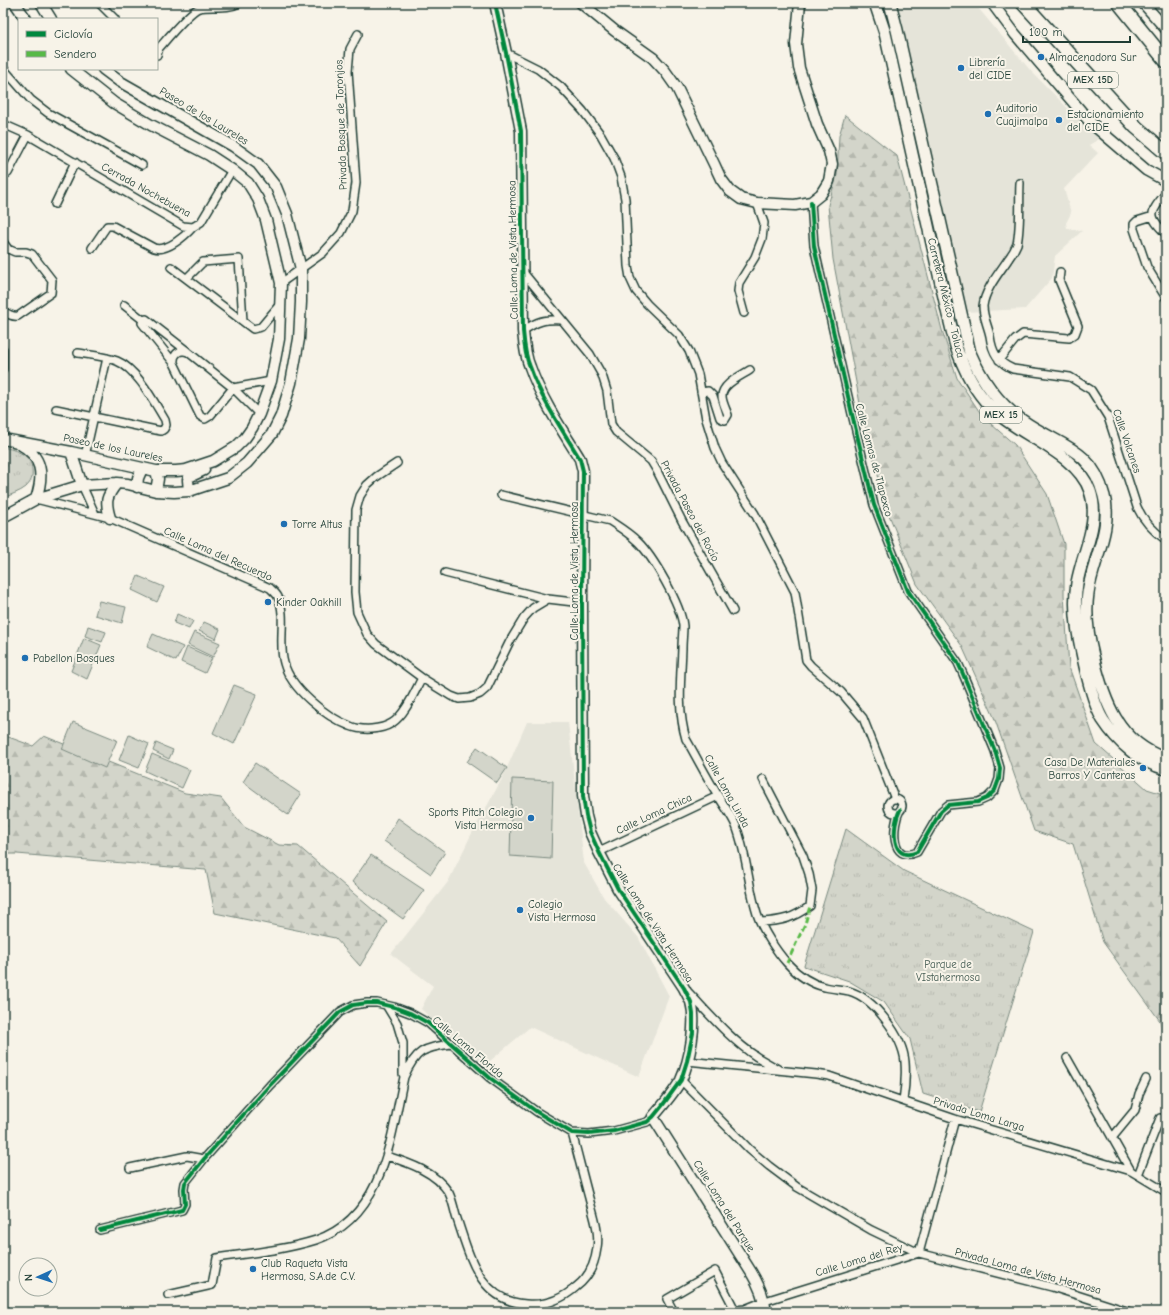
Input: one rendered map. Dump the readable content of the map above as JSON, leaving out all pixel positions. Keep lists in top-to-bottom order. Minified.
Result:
{"streets":{"highway":["MEX 15D"],"main road":["Paseo de los Laureles","Calle Loma de Vista Hermosa","Carretera México - Toluca","MEX 15","Calle Loma del Parque"],"street":["Privada Bosque de Toronjos","Cerrada Nochebuena","Calle Volcanes","Calle Lomas de Tlapexco","Privada Paseo del Rocío","Calle Loma del Recuerdo","Calle Loma Linda","Calle Loma Chica","Calle Loma Florida","Privada Loma Larga","Calle Loma del Rey","Privada Loma de Vista Hermosa"]},"crossings":[["Paseo de los Laureles","Privada Bosque de Toronjos"],["Paseo de los Laureles","Cerrada Nochebuena"],["Paseo de los Laureles","Calle Loma del Recuerdo"],["Calle Loma de Vista Hermosa","Privada Paseo del Rocío"],["Calle Loma de Vista Hermosa","Calle Loma Linda"],["Calle Loma de Vista Hermosa","Calle Loma Chica"],["Calle Loma de Vista Hermosa","Calle Loma Florida"],["Calle Loma de Vista Hermosa","Privada Loma Larga"],["Calle Loma de Vista Hermosa","Calle Loma del Parque"],["Calle Loma Linda","Calle Loma Chica"],["Calle Loma Linda","Privada Loma Larga"],["Calle Loma Florida","Calle Loma del Parque"],["Privada Loma Larga","Calle Loma del Rey"],["Calle Loma del Parque","Calle Loma del Rey"],["Calle Loma del Rey","Privada Loma de Vista Hermosa"]],"parks":["Parque de VIstahermosa"],"places":["Almacenadora Sur","Librería del CIDE","Auditorio Cuajimalpa","Estacionamiento del CIDE","Torre Altus","Kinder Oakhill","Pabellon Bosques","Casa De Materiales Barros Y Canteras","Sports Pitch Colegio Vista Hermosa","Colegio Vista Hermosa","Club Raqueta Vista Hermosa, S.A.de C.V."],"legend":["Ciclovía","Sendero"],"scale_bar":"100 m","north":"left"}
